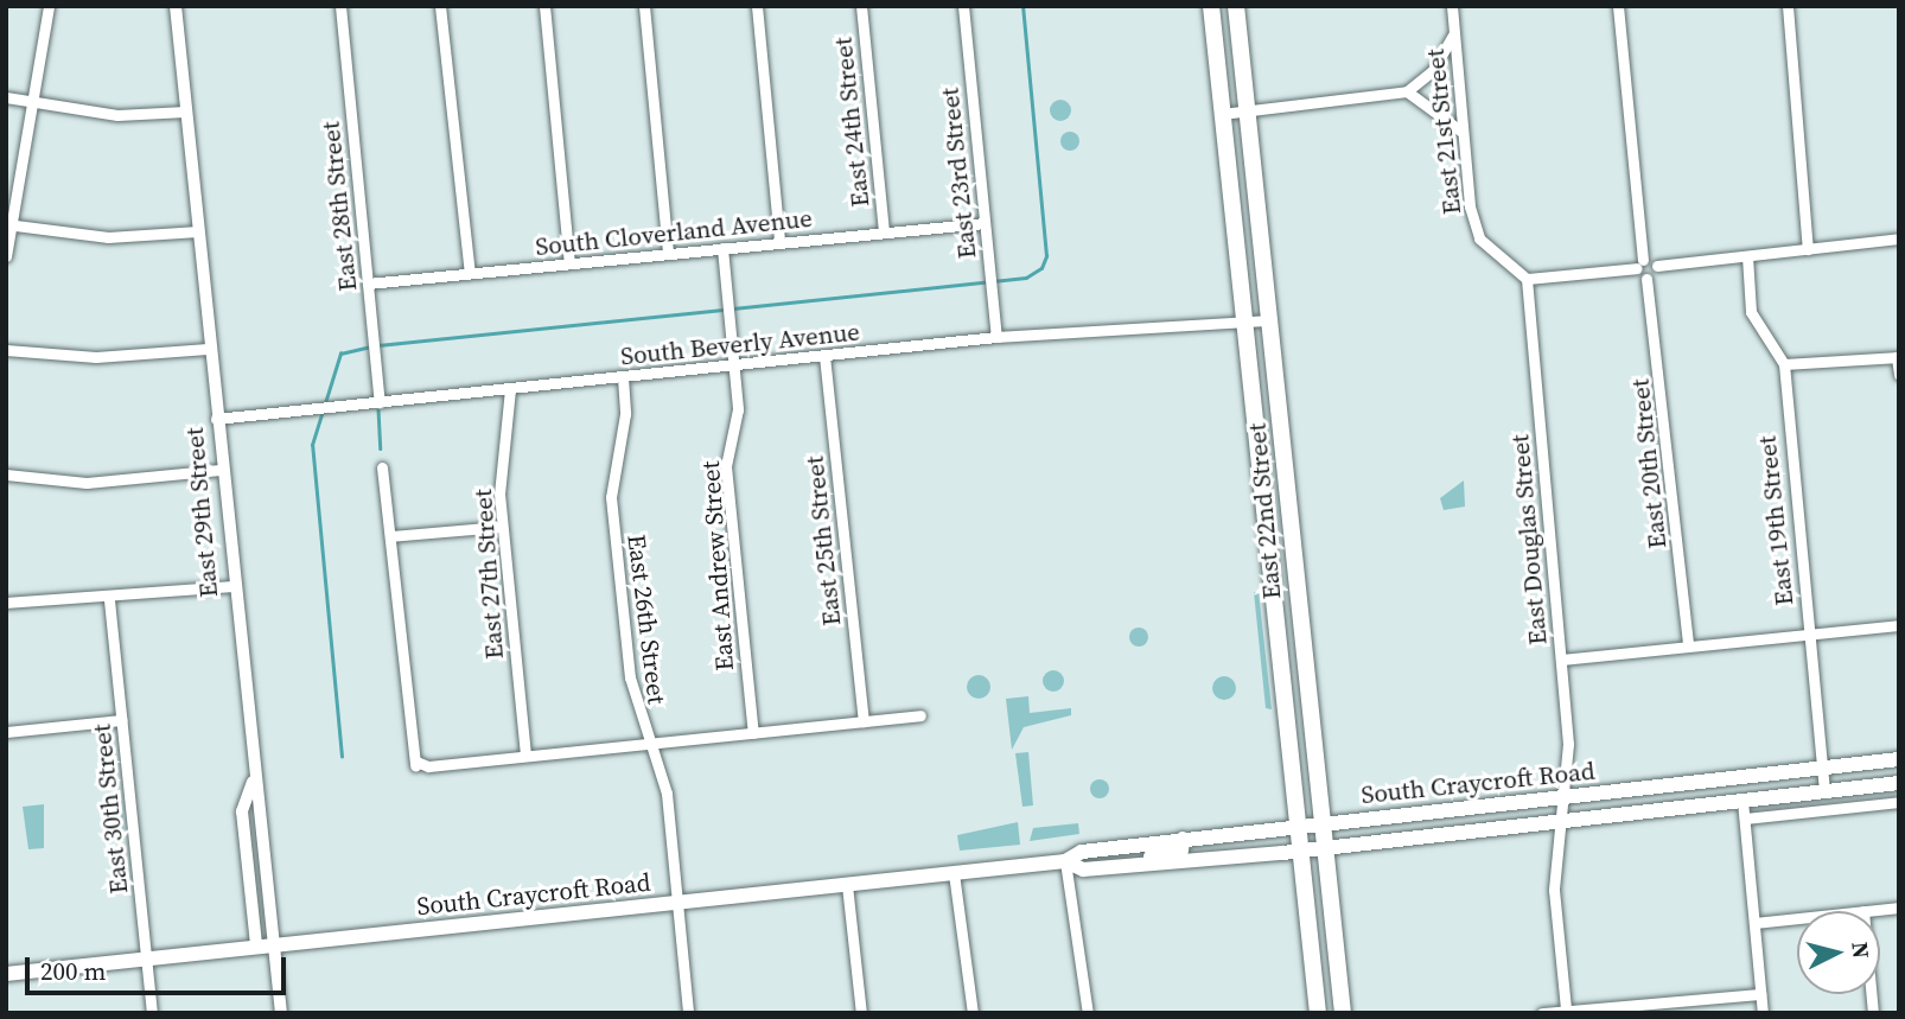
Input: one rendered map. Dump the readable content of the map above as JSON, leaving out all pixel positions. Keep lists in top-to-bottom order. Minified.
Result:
{"streets":{"main road":["East 22nd Street","South Craycroft Road"],"street":["East 24th Street","East 21st Street","East 23rd Street","East 28th Street","South Cloverland Avenue","South Beverly Avenue","East 20th Street","East 29th Street","East 19th Street","East Douglas Street","East 25th Street","East Andrew Street","East 27th Street","East 26th Street","East 30th Street"]},"crossings":[["East 24th Street","South Cloverland Avenue"],["East 21st Street","East Douglas Street"],["East 23rd Street","South Cloverland Avenue"],["East 23rd Street","South Beverly Avenue"],["East 28th Street","South Cloverland Avenue"],["East 28th Street","South Beverly Avenue"],["South Cloverland Avenue","East Andrew Street"],["South Beverly Avenue","East 22nd Street"],["South Beverly Avenue","East 29th Street"],["South Beverly Avenue","East 25th Street"],["South Beverly Avenue","East Andrew Street"],["South Beverly Avenue","East 27th Street"],["South Beverly Avenue","East 26th Street"],["East 22nd Street","South Craycroft Road"],["East 29th Street","South Craycroft Road"],["East 19th Street","South Craycroft Road"],["East Douglas Street","South Craycroft Road"],["East 26th Street","South Craycroft Road"],["South Craycroft Road","East 30th Street"]],"scale_bar":"200 m","north":"right"}
